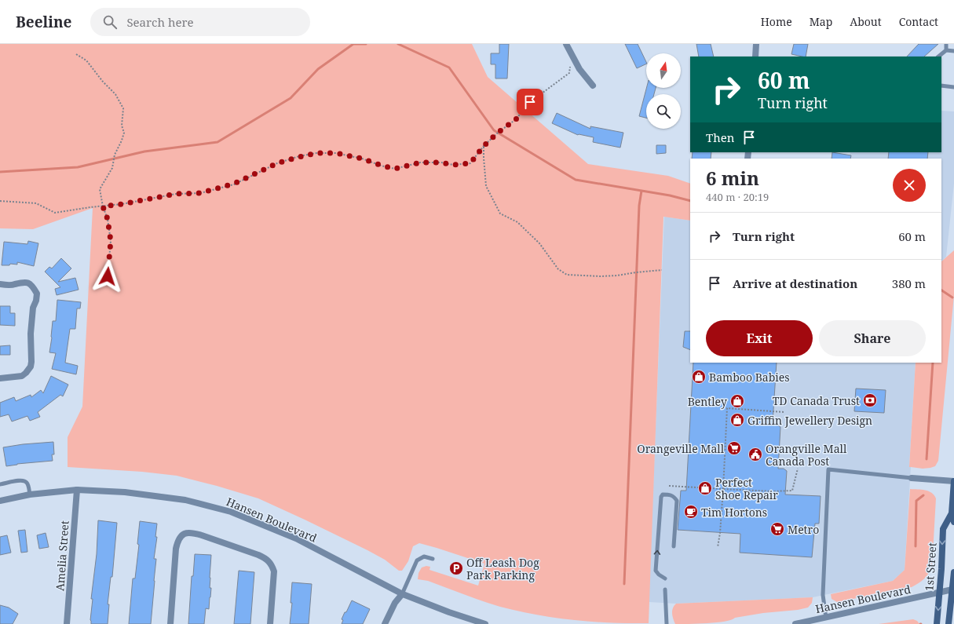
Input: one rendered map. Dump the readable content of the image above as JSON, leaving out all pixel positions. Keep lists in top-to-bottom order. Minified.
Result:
{"streets":{"main road":["1st Street"],"street":["Hansen Boulevard","Amelia Street"]},"crossings":[["Hansen Boulevard","Amelia Street"],["Hansen Boulevard","1st Street"]],"places":{"shop":["Bamboo Babies","Bentley","Griffin Jewellery Design","Perfect Shoe Repair"],"bank":["TD Canada Trust"],"supermarket":["Orangeville Mall","Metro"],"public building":["Orangville Mall Canada Post"],"cafe":["Tim Hortons"],"parking":["Off Leash Dog Park Parking"]},"north":"top","page":{"header":"Beeline","search":"Search here","nav":["Home","Map","About","Contact"],"turn":["60 m","Turn right"],"then":"Then","heading":["6 min","440 m · 20:19"],"list":[{"name":"Turn right","value":"60 m"},{"name":"Arrive at destination","value":"380 m"}],"buttons":["Exit","Share"]}}
